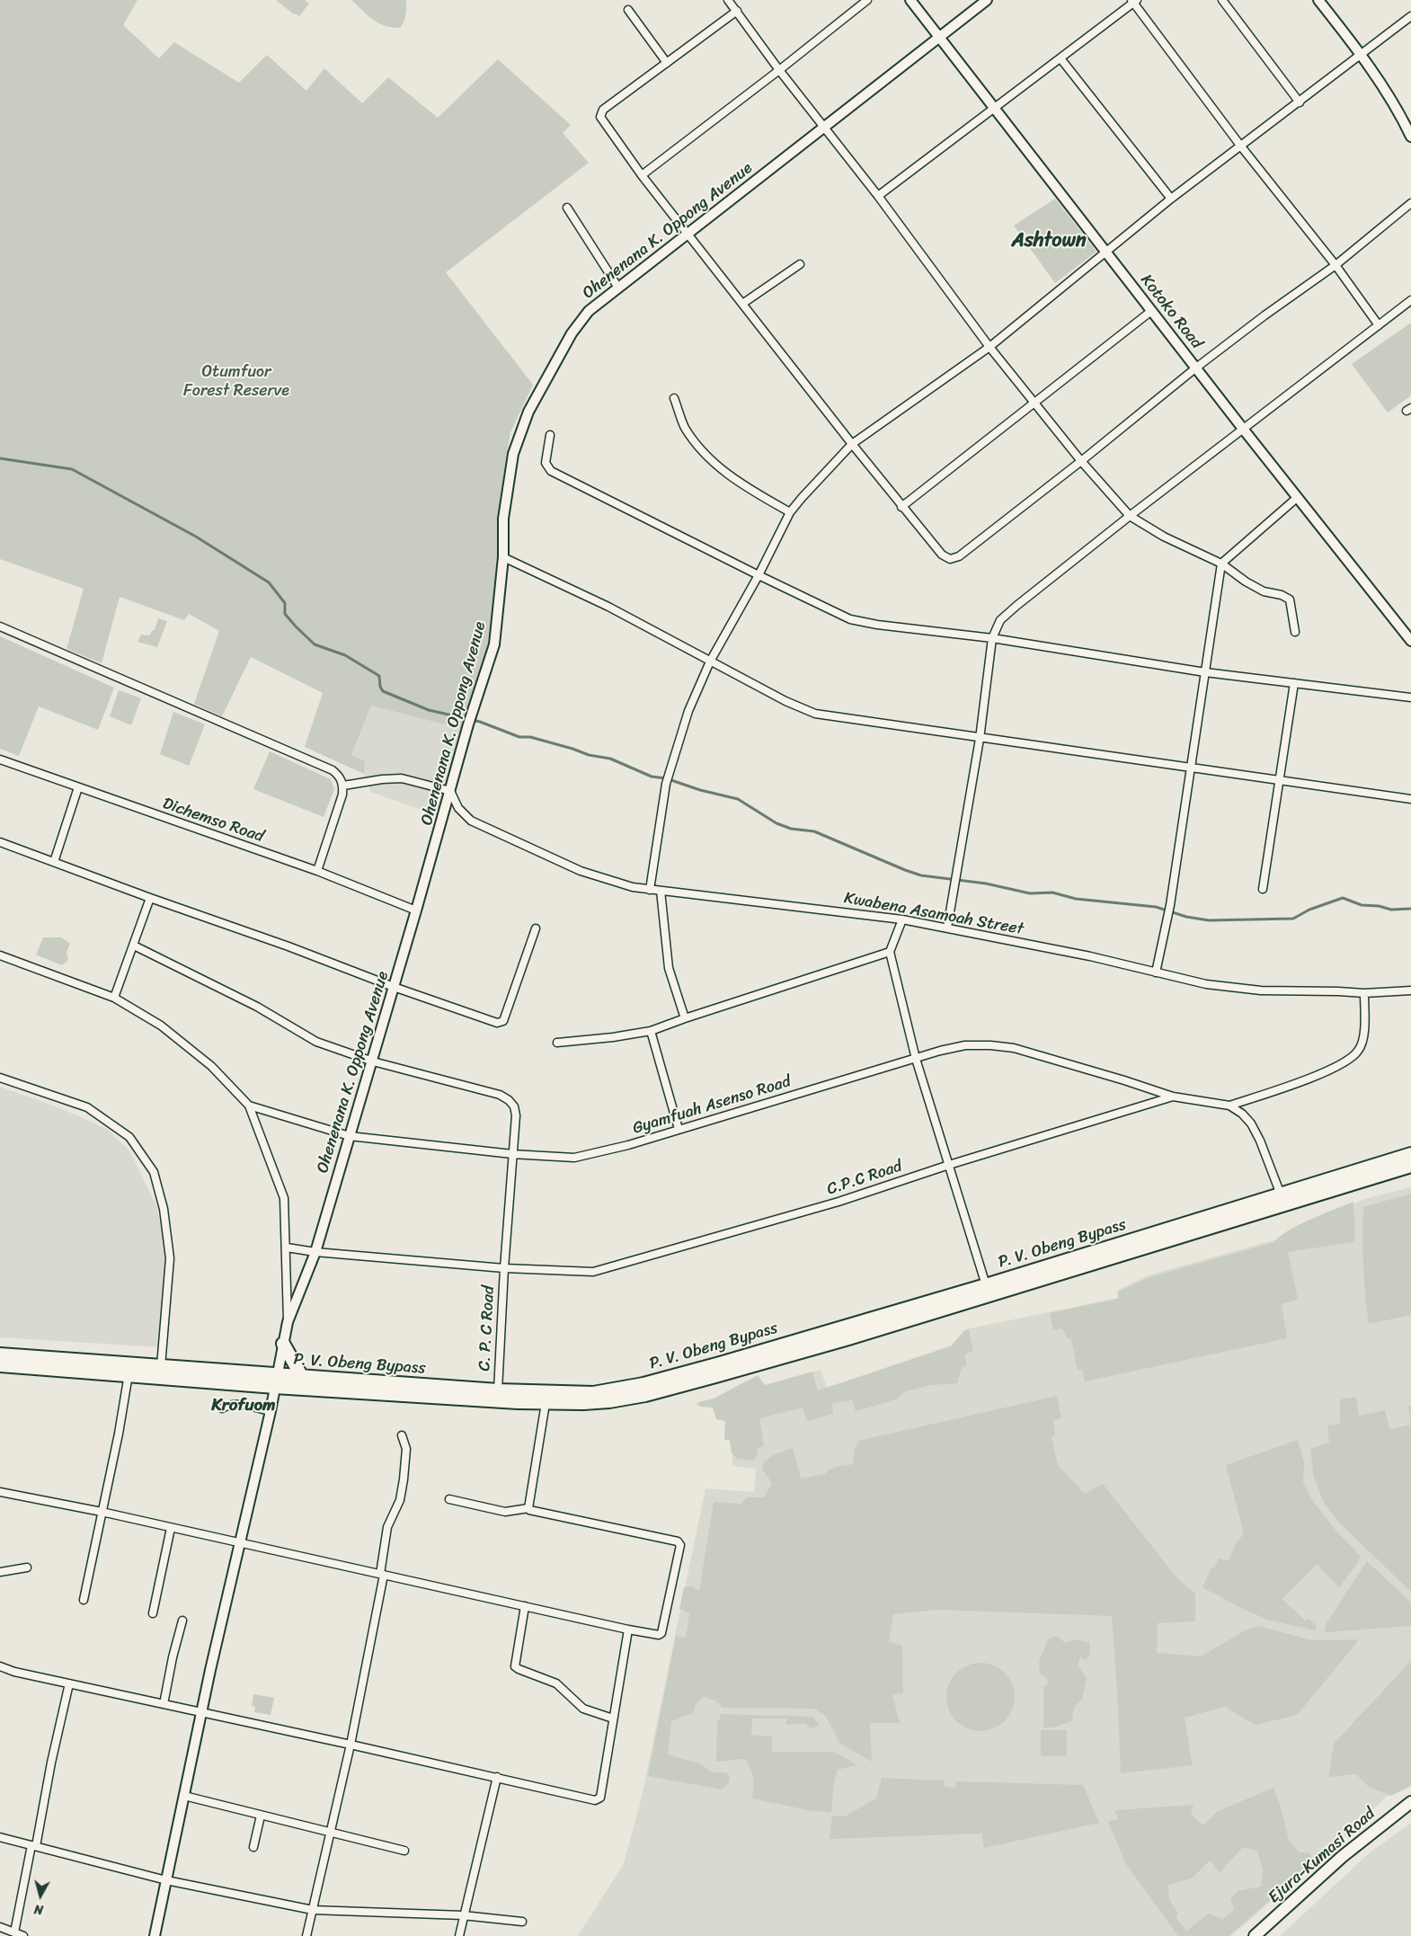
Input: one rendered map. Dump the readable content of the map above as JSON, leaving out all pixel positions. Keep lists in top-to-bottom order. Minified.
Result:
{"streets":{"highway":["P. V. Obeng Bypass"],"main road":["Ejura-Kumasi Road"],"street":["Ohenenana K. Oppong Avenue","Kotoko Road","Dichemso Road","Kwabena Asamoah Street","Gyamfuah Asenso Road","C.P.C Road","C. P. C Road"]},"crossings":[["Ohenenana K. Oppong Avenue","Kotoko Road"],["Ohenenana K. Oppong Avenue","Dichemso Road"],["Ohenenana K. Oppong Avenue","Kwabena Asamoah Street"],["Ohenenana K. Oppong Avenue","Gyamfuah Asenso Road"],["Ohenenana K. Oppong Avenue","C.P.C Road"],["Ohenenana K. Oppong Avenue","P. V. Obeng Bypass"],["Ohenenana K. Oppong Avenue","C. P. C Road"],["Gyamfuah Asenso Road","C. P. C Road"],["C.P.C Road","C. P. C Road"],["P. V. Obeng Bypass","C. P. C Road"]],"districts":["Ashtown","Krofuom"],"parks":["Otumfuor Forest Reserve"],"north":"bottom"}
